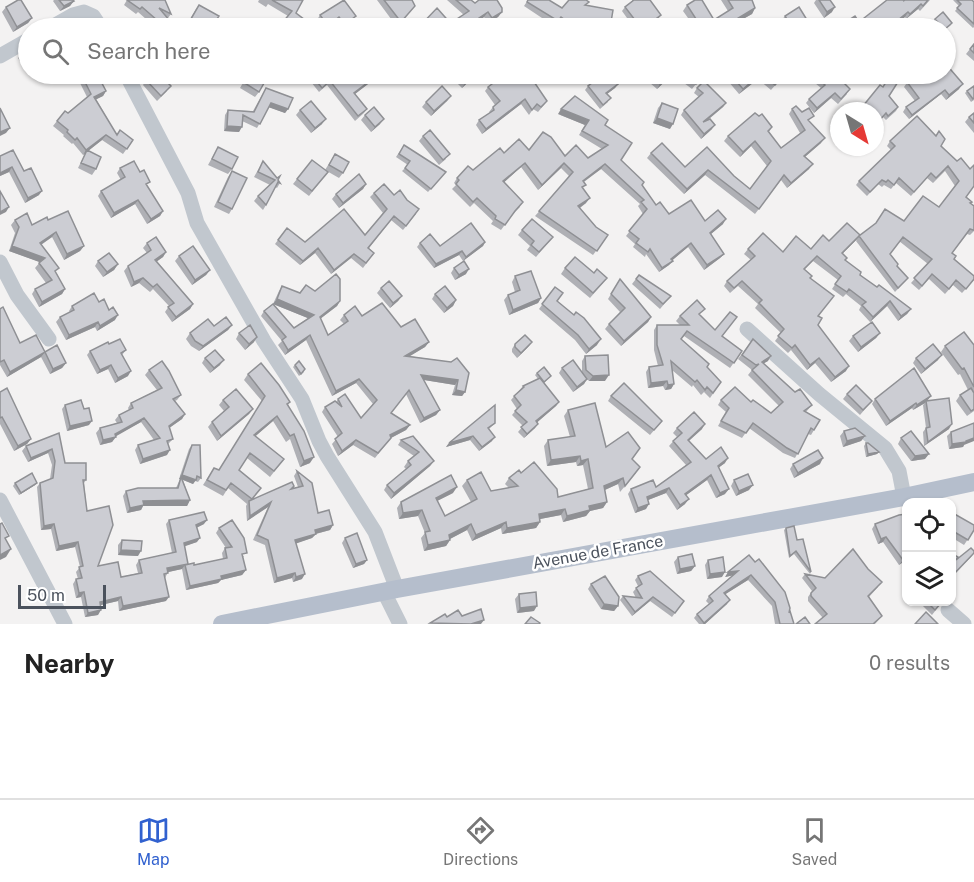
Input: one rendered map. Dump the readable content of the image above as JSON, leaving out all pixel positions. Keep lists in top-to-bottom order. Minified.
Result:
{"streets":{"main road":["Avenue de France"]},"scale_bar":"50 m","north":"bottom right","page":{"search":"Search here","scale":"50 m","heading":["Nearby","0 results"],"nav":["Map","Directions","Saved"]}}
